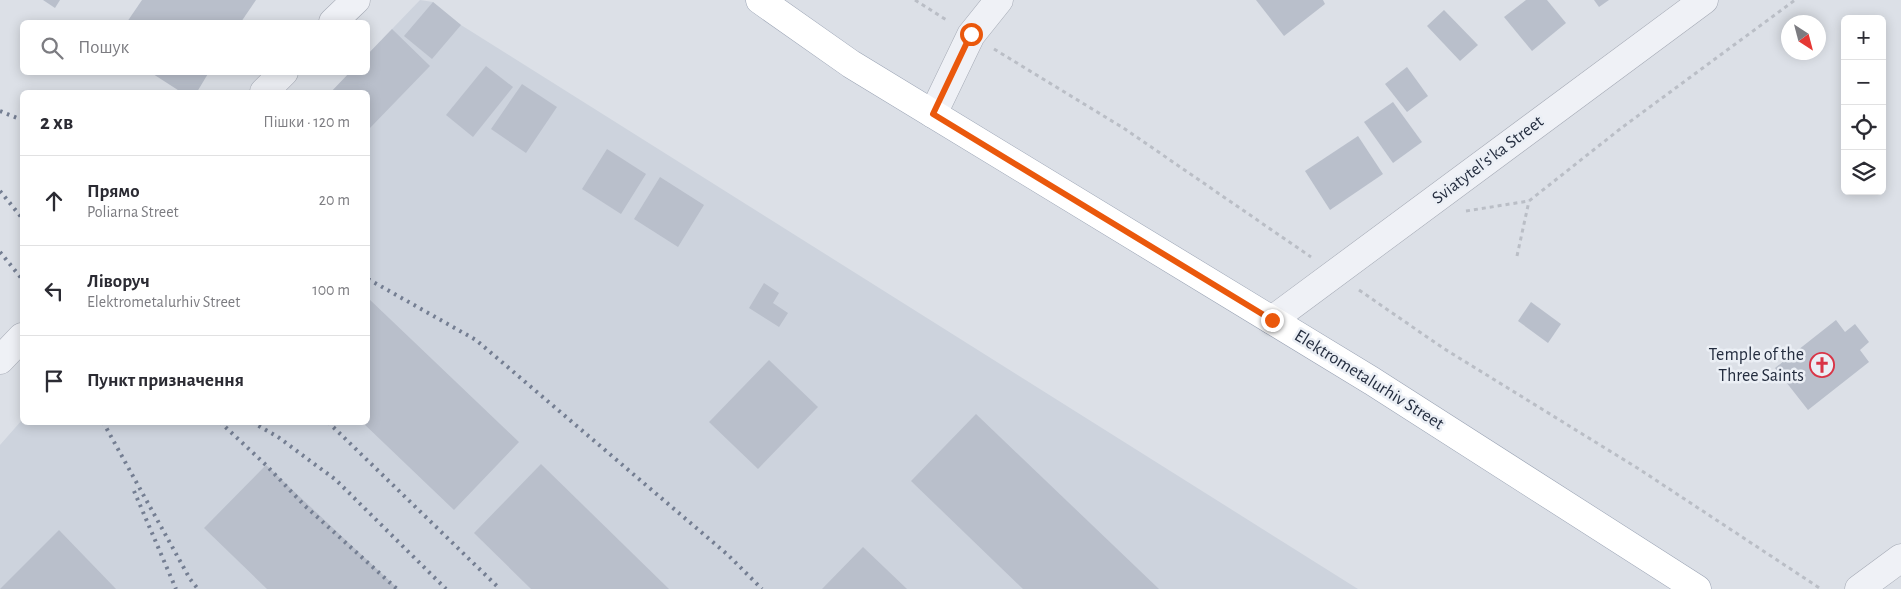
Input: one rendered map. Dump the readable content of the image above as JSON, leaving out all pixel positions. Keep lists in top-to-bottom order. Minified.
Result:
{"streets":{"main road":["Elektrometalurhiv Street"],"street":["Sviatytel's'ka Street"]},"crossings":[["Sviatytel's'ka Street","Elektrometalurhiv Street"]],"places":{"church":["Temple of the Three Saints"]},"north":"bottom right","page":{"map_buttons":["+","−"],"search":"Пошук","heading":["2 хв","Пішки · 120 m"],"list":[["Прямо","Poliarna Street","20 m"],["Ліворуч","Elektrometalurhiv Street","100 m"],"Пункт призначення"]}}
